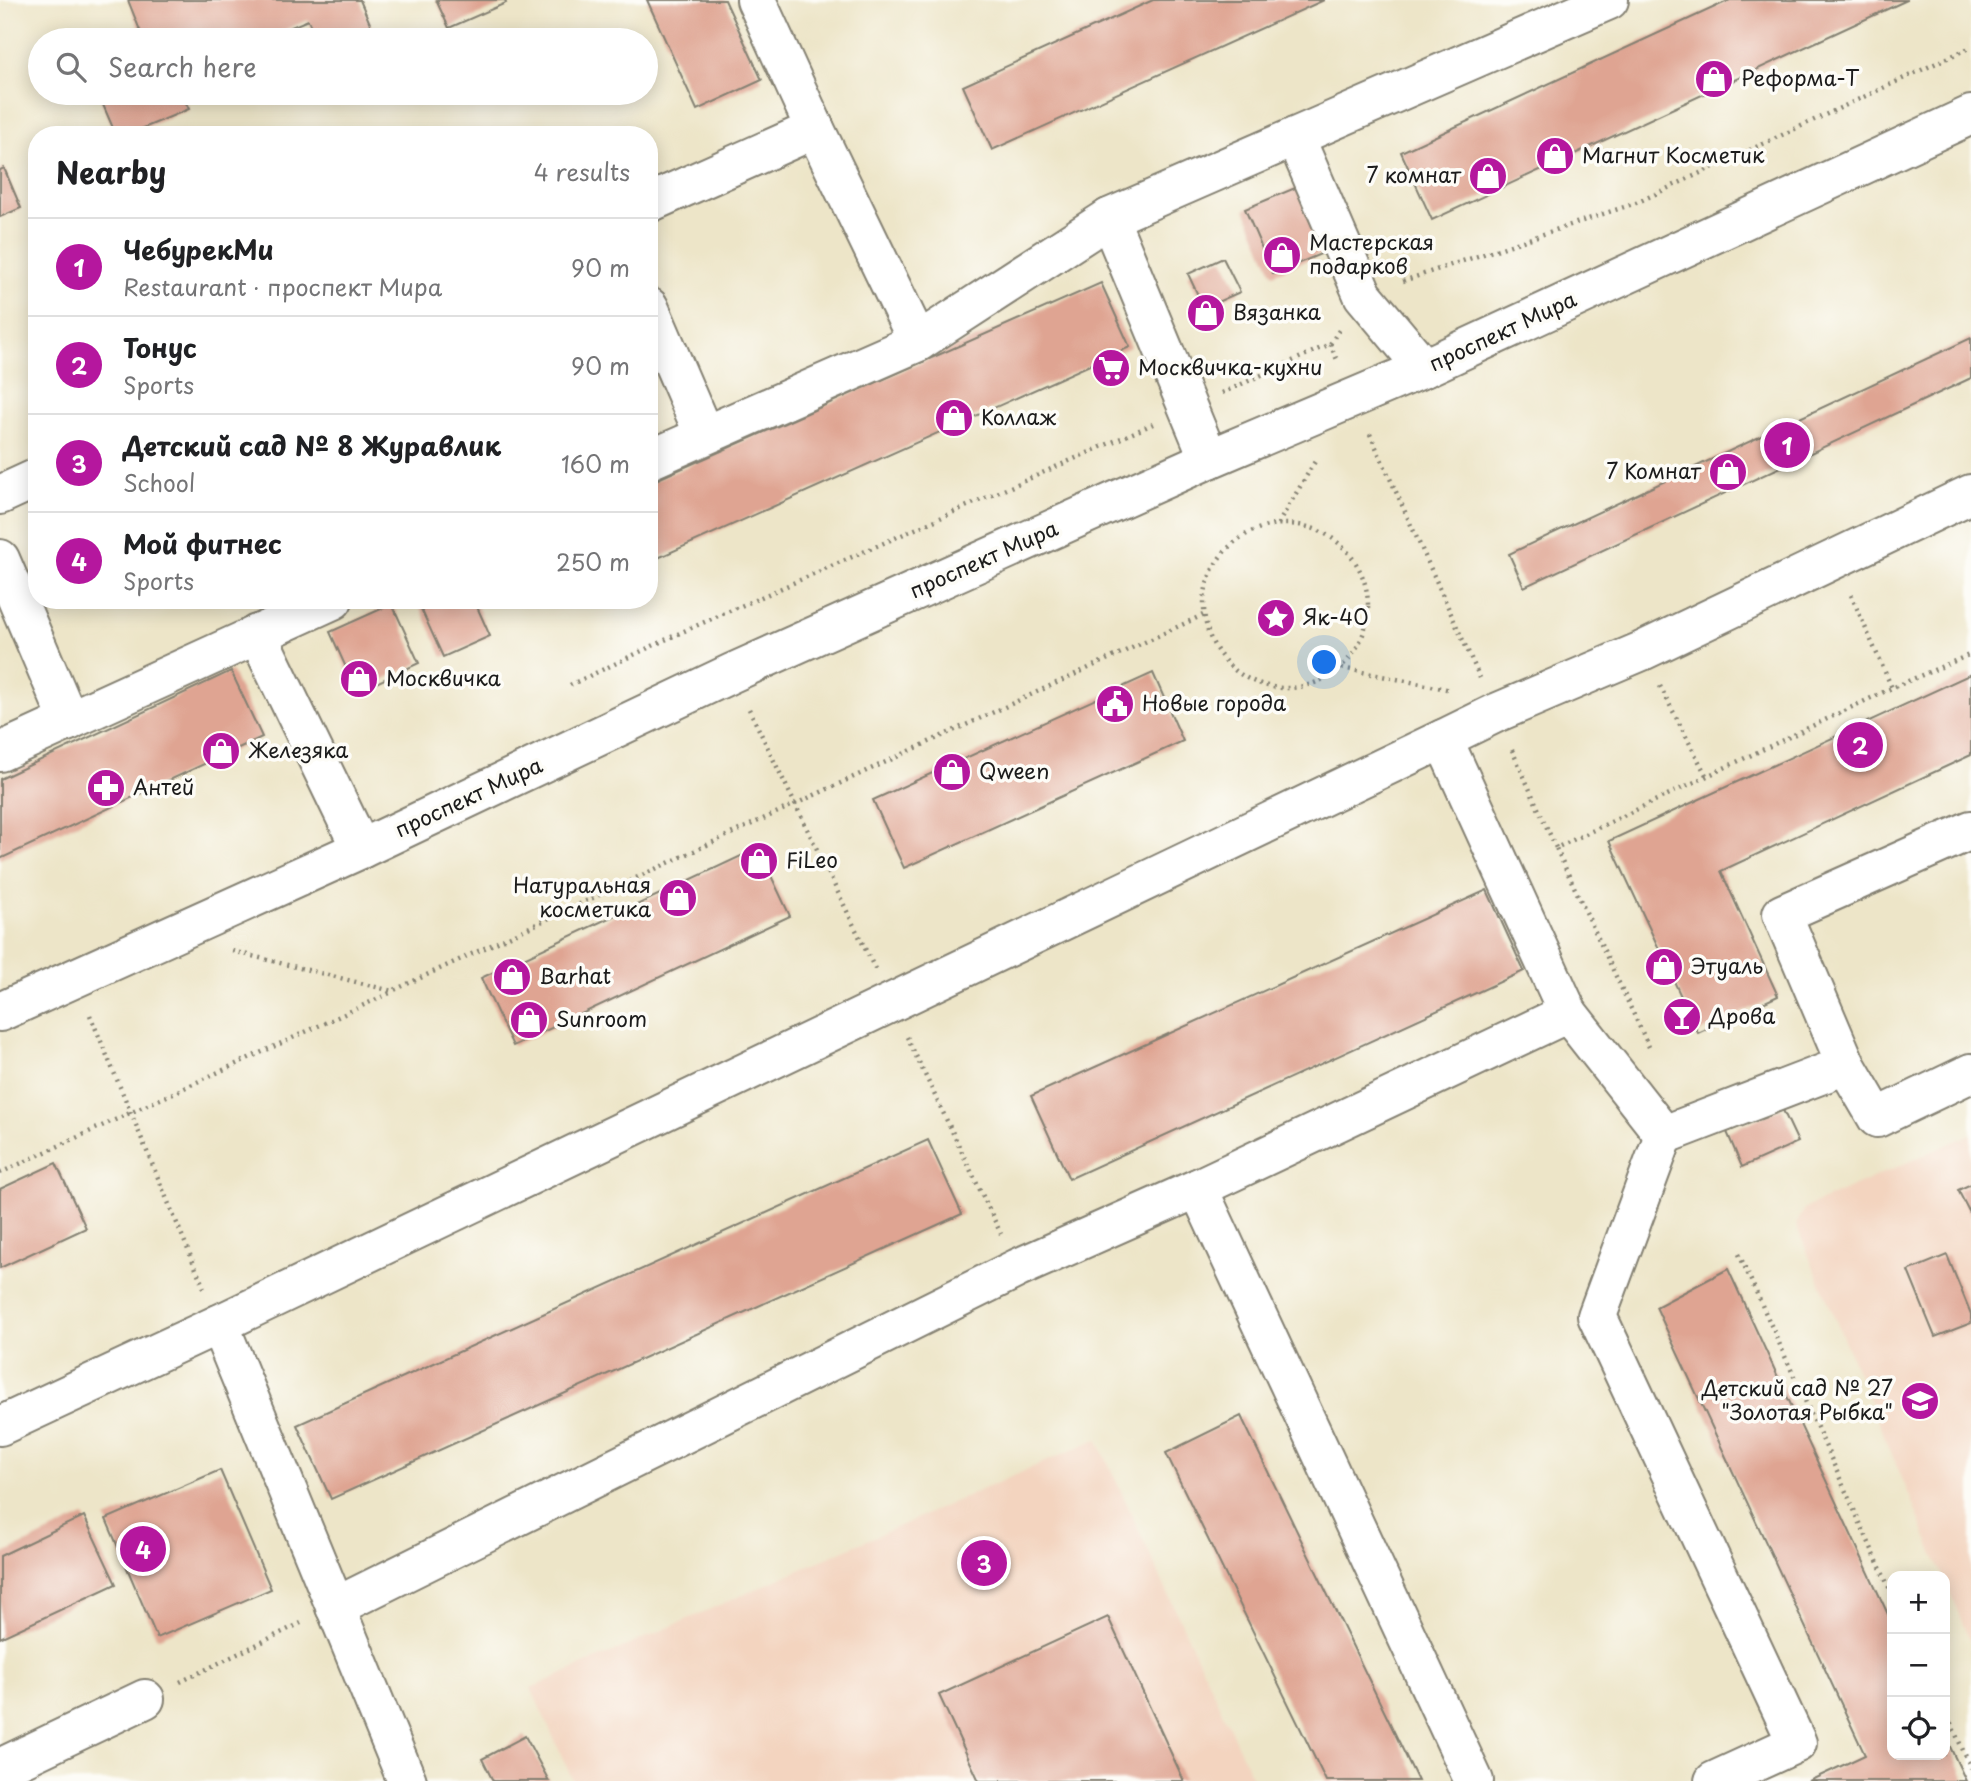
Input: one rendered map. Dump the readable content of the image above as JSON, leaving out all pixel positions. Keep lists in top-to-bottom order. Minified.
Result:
{"streets":{"street":["проспект Мира"]},"places":{"shop":["Реформа-Т","Магнит Косметик","7 комнат","Мастерская подарков","Вязанка","Коллаж","7 Комнат","Москвичка","Железяка","Qween","FiLeo","Натуральная косметика","Этуаль","Barhat","Sunroom"],"supermarket":["Москвичка-кухни"],"place":["Як-40"],"public building":["Новые города"],"pharmacy":["Антей"],"bar":["Дрова"],"school or university":["Детский сад № 27 \"Золотая Рыбка\""]},"page":{"search":"Search here","heading":["Nearby","4 results"],"list":[{"mark":"1","name":"ЧебурекМи","note":"Restaurant · проспект Мира","value":"90 m"},{"mark":"2","name":"Тонус","note":"Sports","value":"90 m"},{"mark":"3","name":"Детский сад № 8 Журавлик","note":"School","value":"160 m"},{"mark":"4","name":"Мой фитнес","note":"Sports","value":"250 m"}],"pins":["1","2","4","3"],"map_buttons":["+","−"]}}
